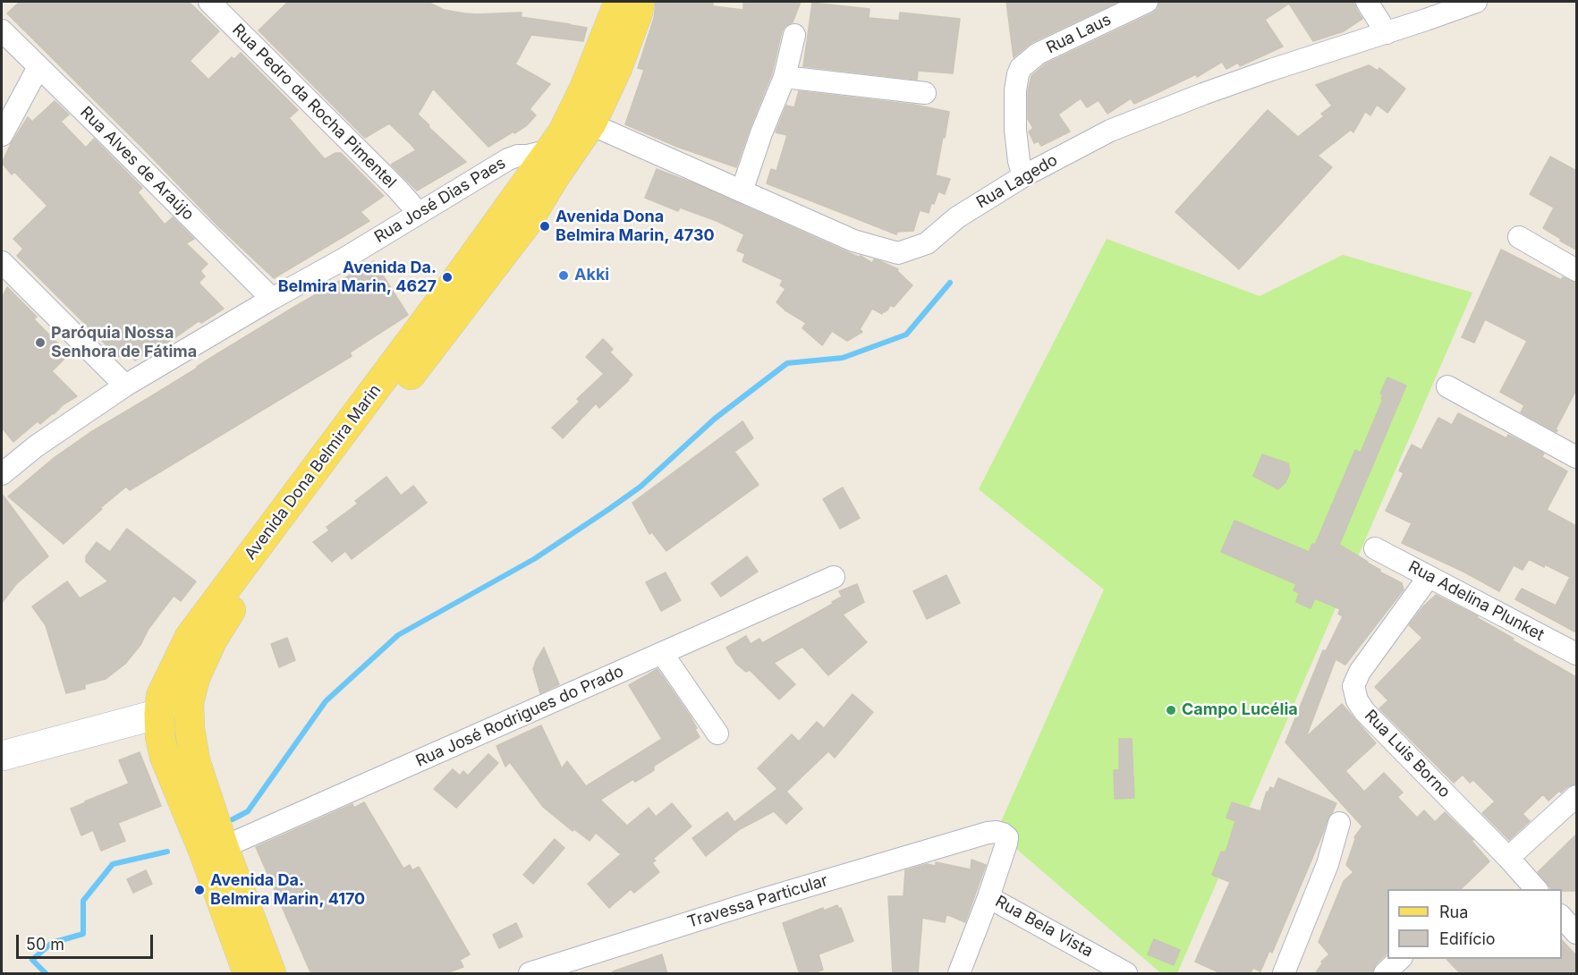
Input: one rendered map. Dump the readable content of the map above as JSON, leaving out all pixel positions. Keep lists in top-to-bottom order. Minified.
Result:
{"streets":{"main road":["Avenida Dona Belmira Marin"],"street":["Rua Laus","Rua Pedro da Rocha Pimentel","Rua Alves de Araújo","Rua Lagedo","Rua José Dias Paes","Rua Adelina Plunket","Rua José Rodrigues do Prado","Rua Luis Borno","Travessa Particular","Rua Bela Vista"]},"crossings":[["Rua Laus","Rua Lagedo"],["Rua Pedro da Rocha Pimentel","Rua José Dias Paes"],["Rua Alves de Araújo","Rua José Dias Paes"],["Rua Lagedo","Avenida Dona Belmira Marin"],["Rua José Dias Paes","Avenida Dona Belmira Marin"],["Avenida Dona Belmira Marin","Rua José Rodrigues do Prado"],["Rua Adelina Plunket","Rua Luis Borno"],["Travessa Particular","Rua Bela Vista"]],"places":["Avenida Dona Belmira Marin, 4730","Akki","Avenida Da. Belmira Marin, 4627","Paróquia Nossa Senhora de Fátima","Campo Lucélia","Avenida Da. Belmira Marin, 4170"],"legend":["Rua","Edifício"],"scale_bar":"50 m"}
